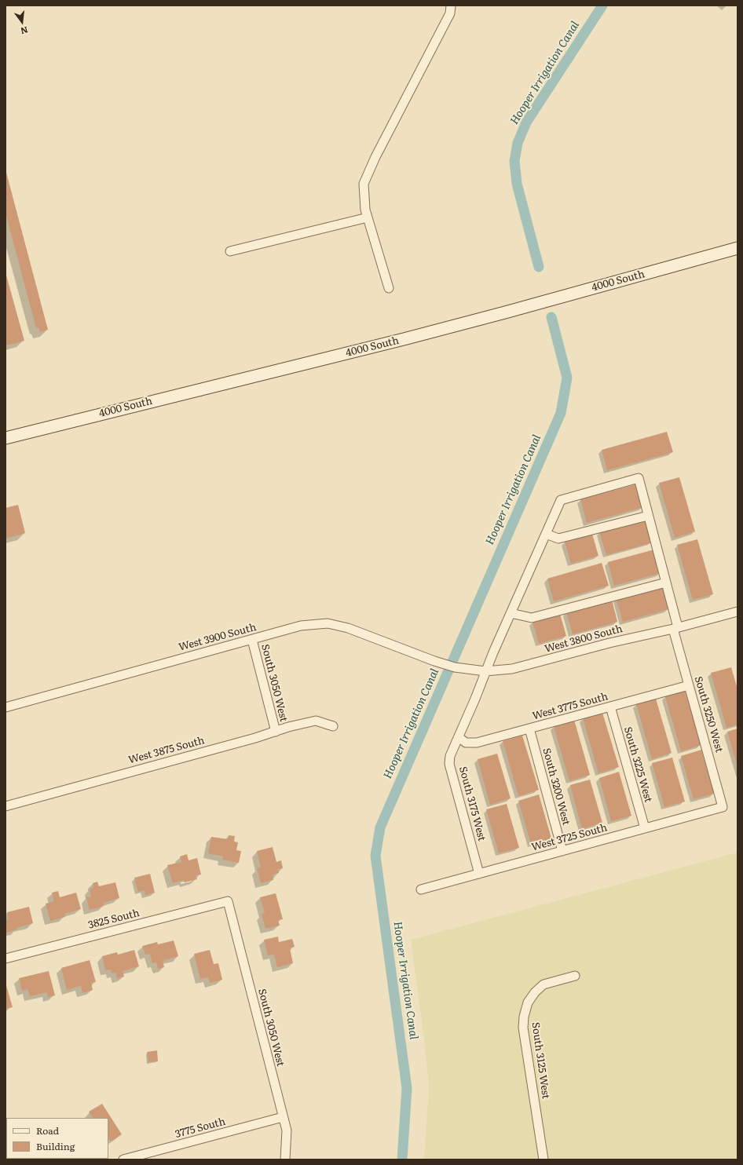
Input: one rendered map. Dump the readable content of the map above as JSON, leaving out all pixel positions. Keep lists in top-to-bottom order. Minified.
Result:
{"streets":{"main road":["4000 South"],"street":["West 3900 South","West 3800 South","South 3050 West","West 3775 South","South 3250 West","West 3875 South","South 3225 West","South 3200 West","South 3175 West","West 3725 South","3825 South","South 3125 West","3775 South"]},"crossings":[["West 3900 South","West 3800 South"],["West 3900 South","South 3050 West"],["West 3800 South","South 3250 West"],["West 3800 South","South 3175 West"],["South 3050 West","West 3875 South"],["South 3050 West","3825 South"],["South 3050 West","3775 South"],["West 3775 South","South 3250 West"],["West 3775 South","South 3225 West"],["West 3775 South","South 3200 West"],["West 3775 South","South 3175 West"],["South 3250 West","South 3175 West"],["South 3250 West","West 3725 South"],["South 3225 West","West 3725 South"],["South 3200 West","West 3725 South"],["South 3175 West","West 3725 South"]],"water":["Hooper Irrigation Canal"],"legend":["Road","Building"],"north":"bottom"}
